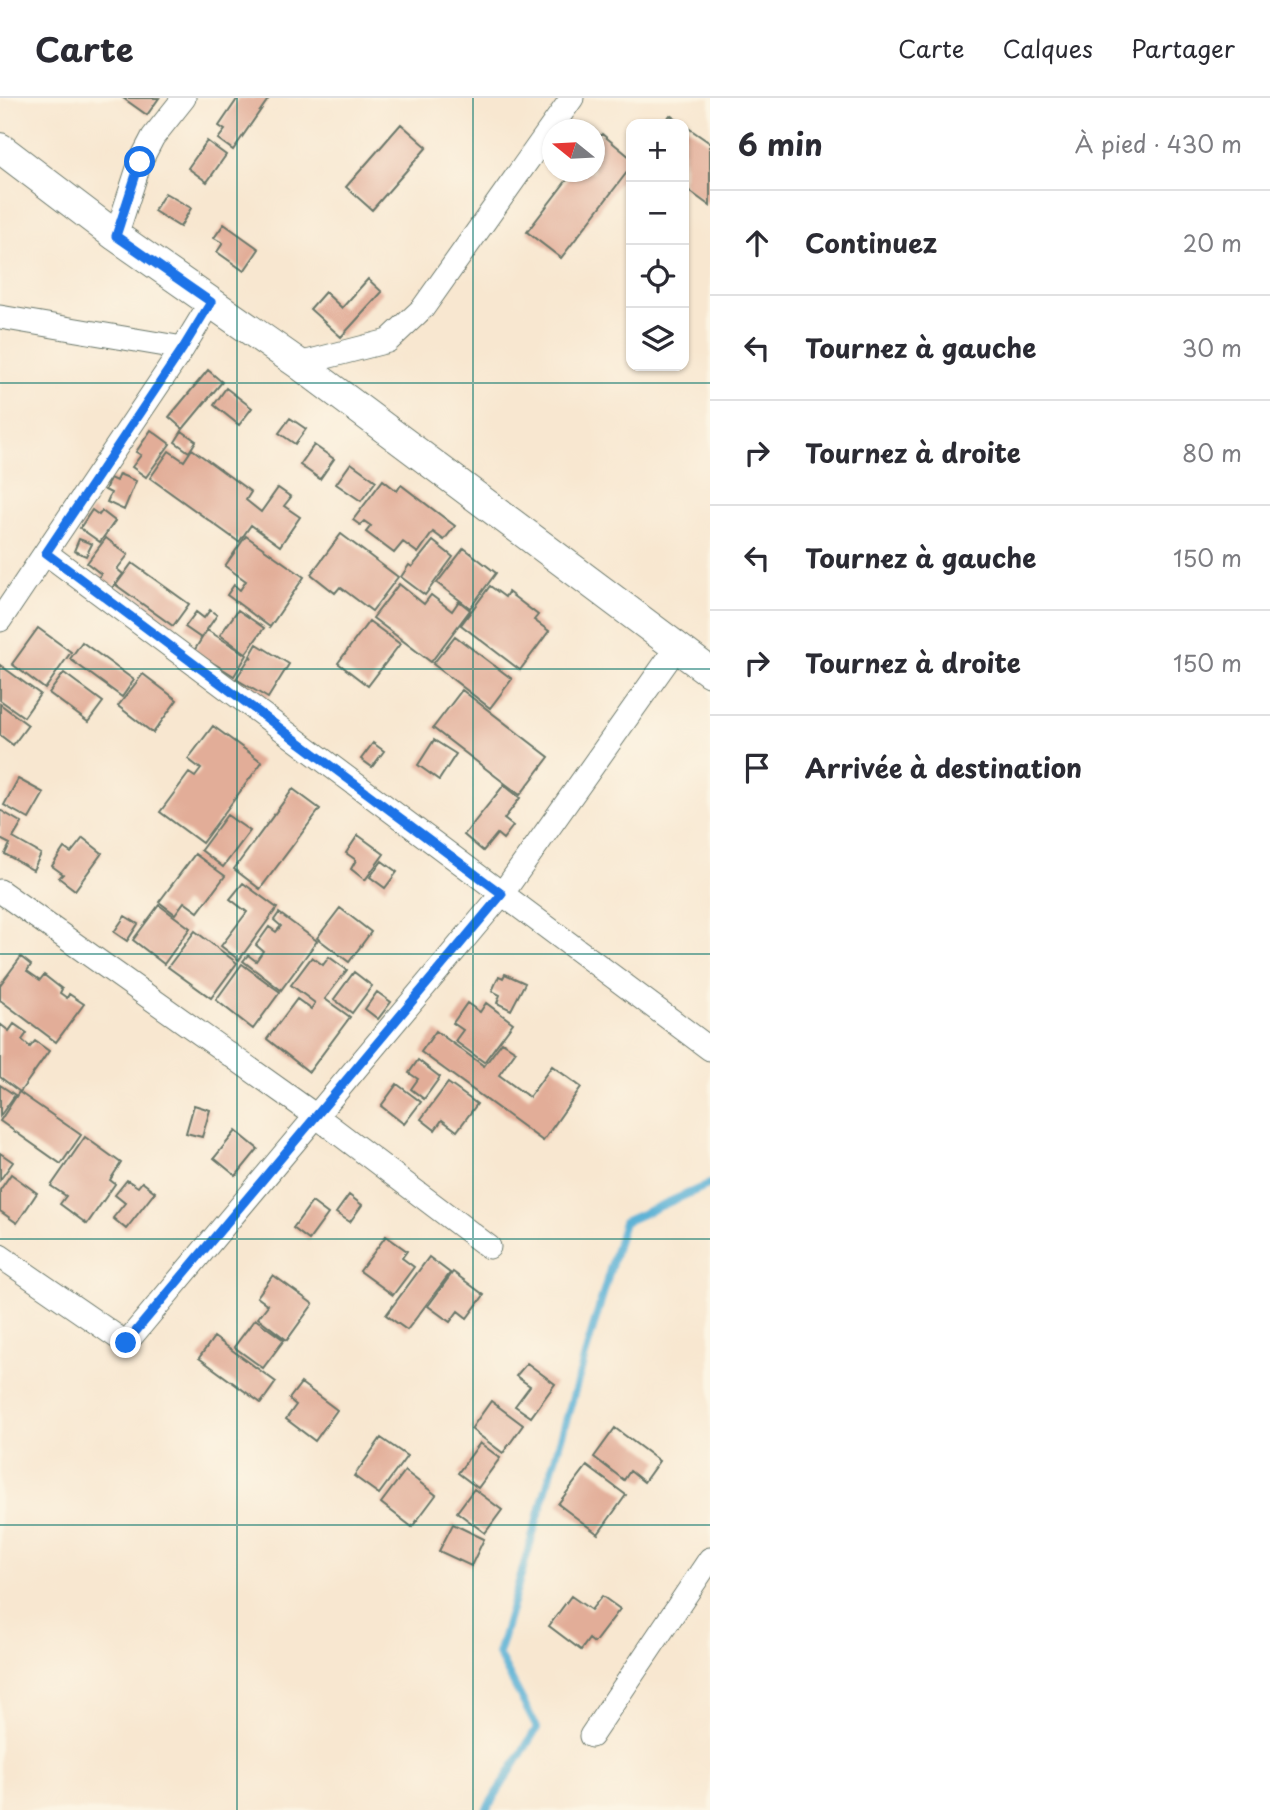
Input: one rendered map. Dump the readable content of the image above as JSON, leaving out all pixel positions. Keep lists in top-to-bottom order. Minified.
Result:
{"north":"left","page":{"header":"Carte","nav":["Carte","Calques","Partager"],"heading":["6 min","À pied · 430 m"],"map_buttons":["+","−"],"list":[["Continuez","20 m"],["Tournez à gauche","30 m"],["Tournez à droite","80 m"],["Tournez à gauche","150 m"],["Tournez à droite","150 m"],"Arrivée à destination"]}}
